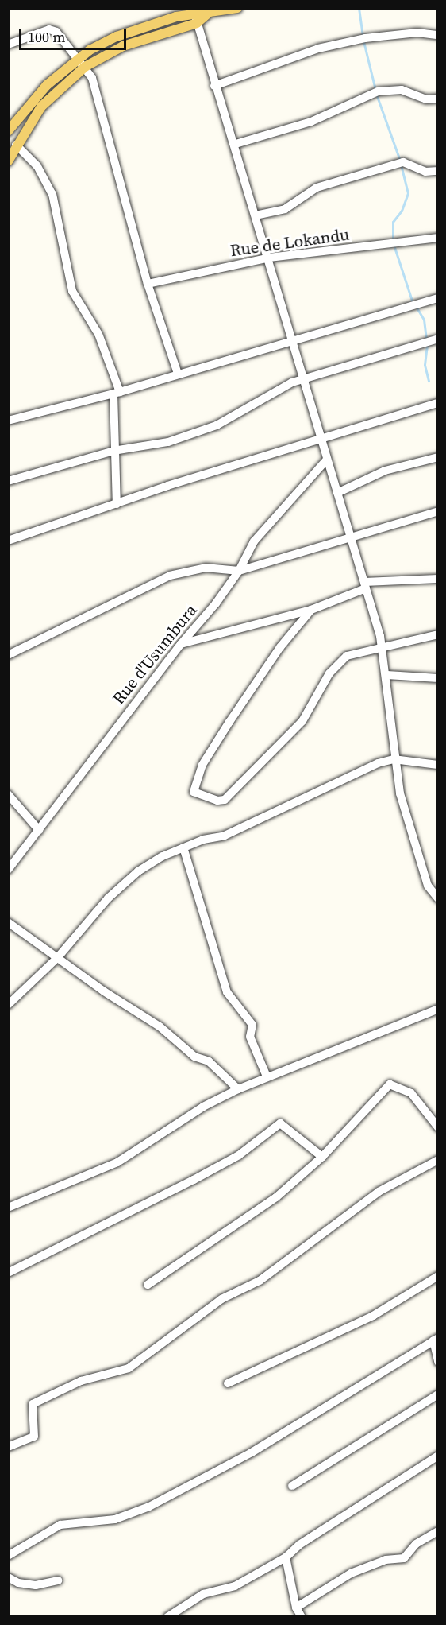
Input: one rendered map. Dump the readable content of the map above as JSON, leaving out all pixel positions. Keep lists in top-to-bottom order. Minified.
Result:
{"streets":{"street":["Rue de Lokandu","Rue d'Usumbura"]},"scale_bar":"100 m"}
